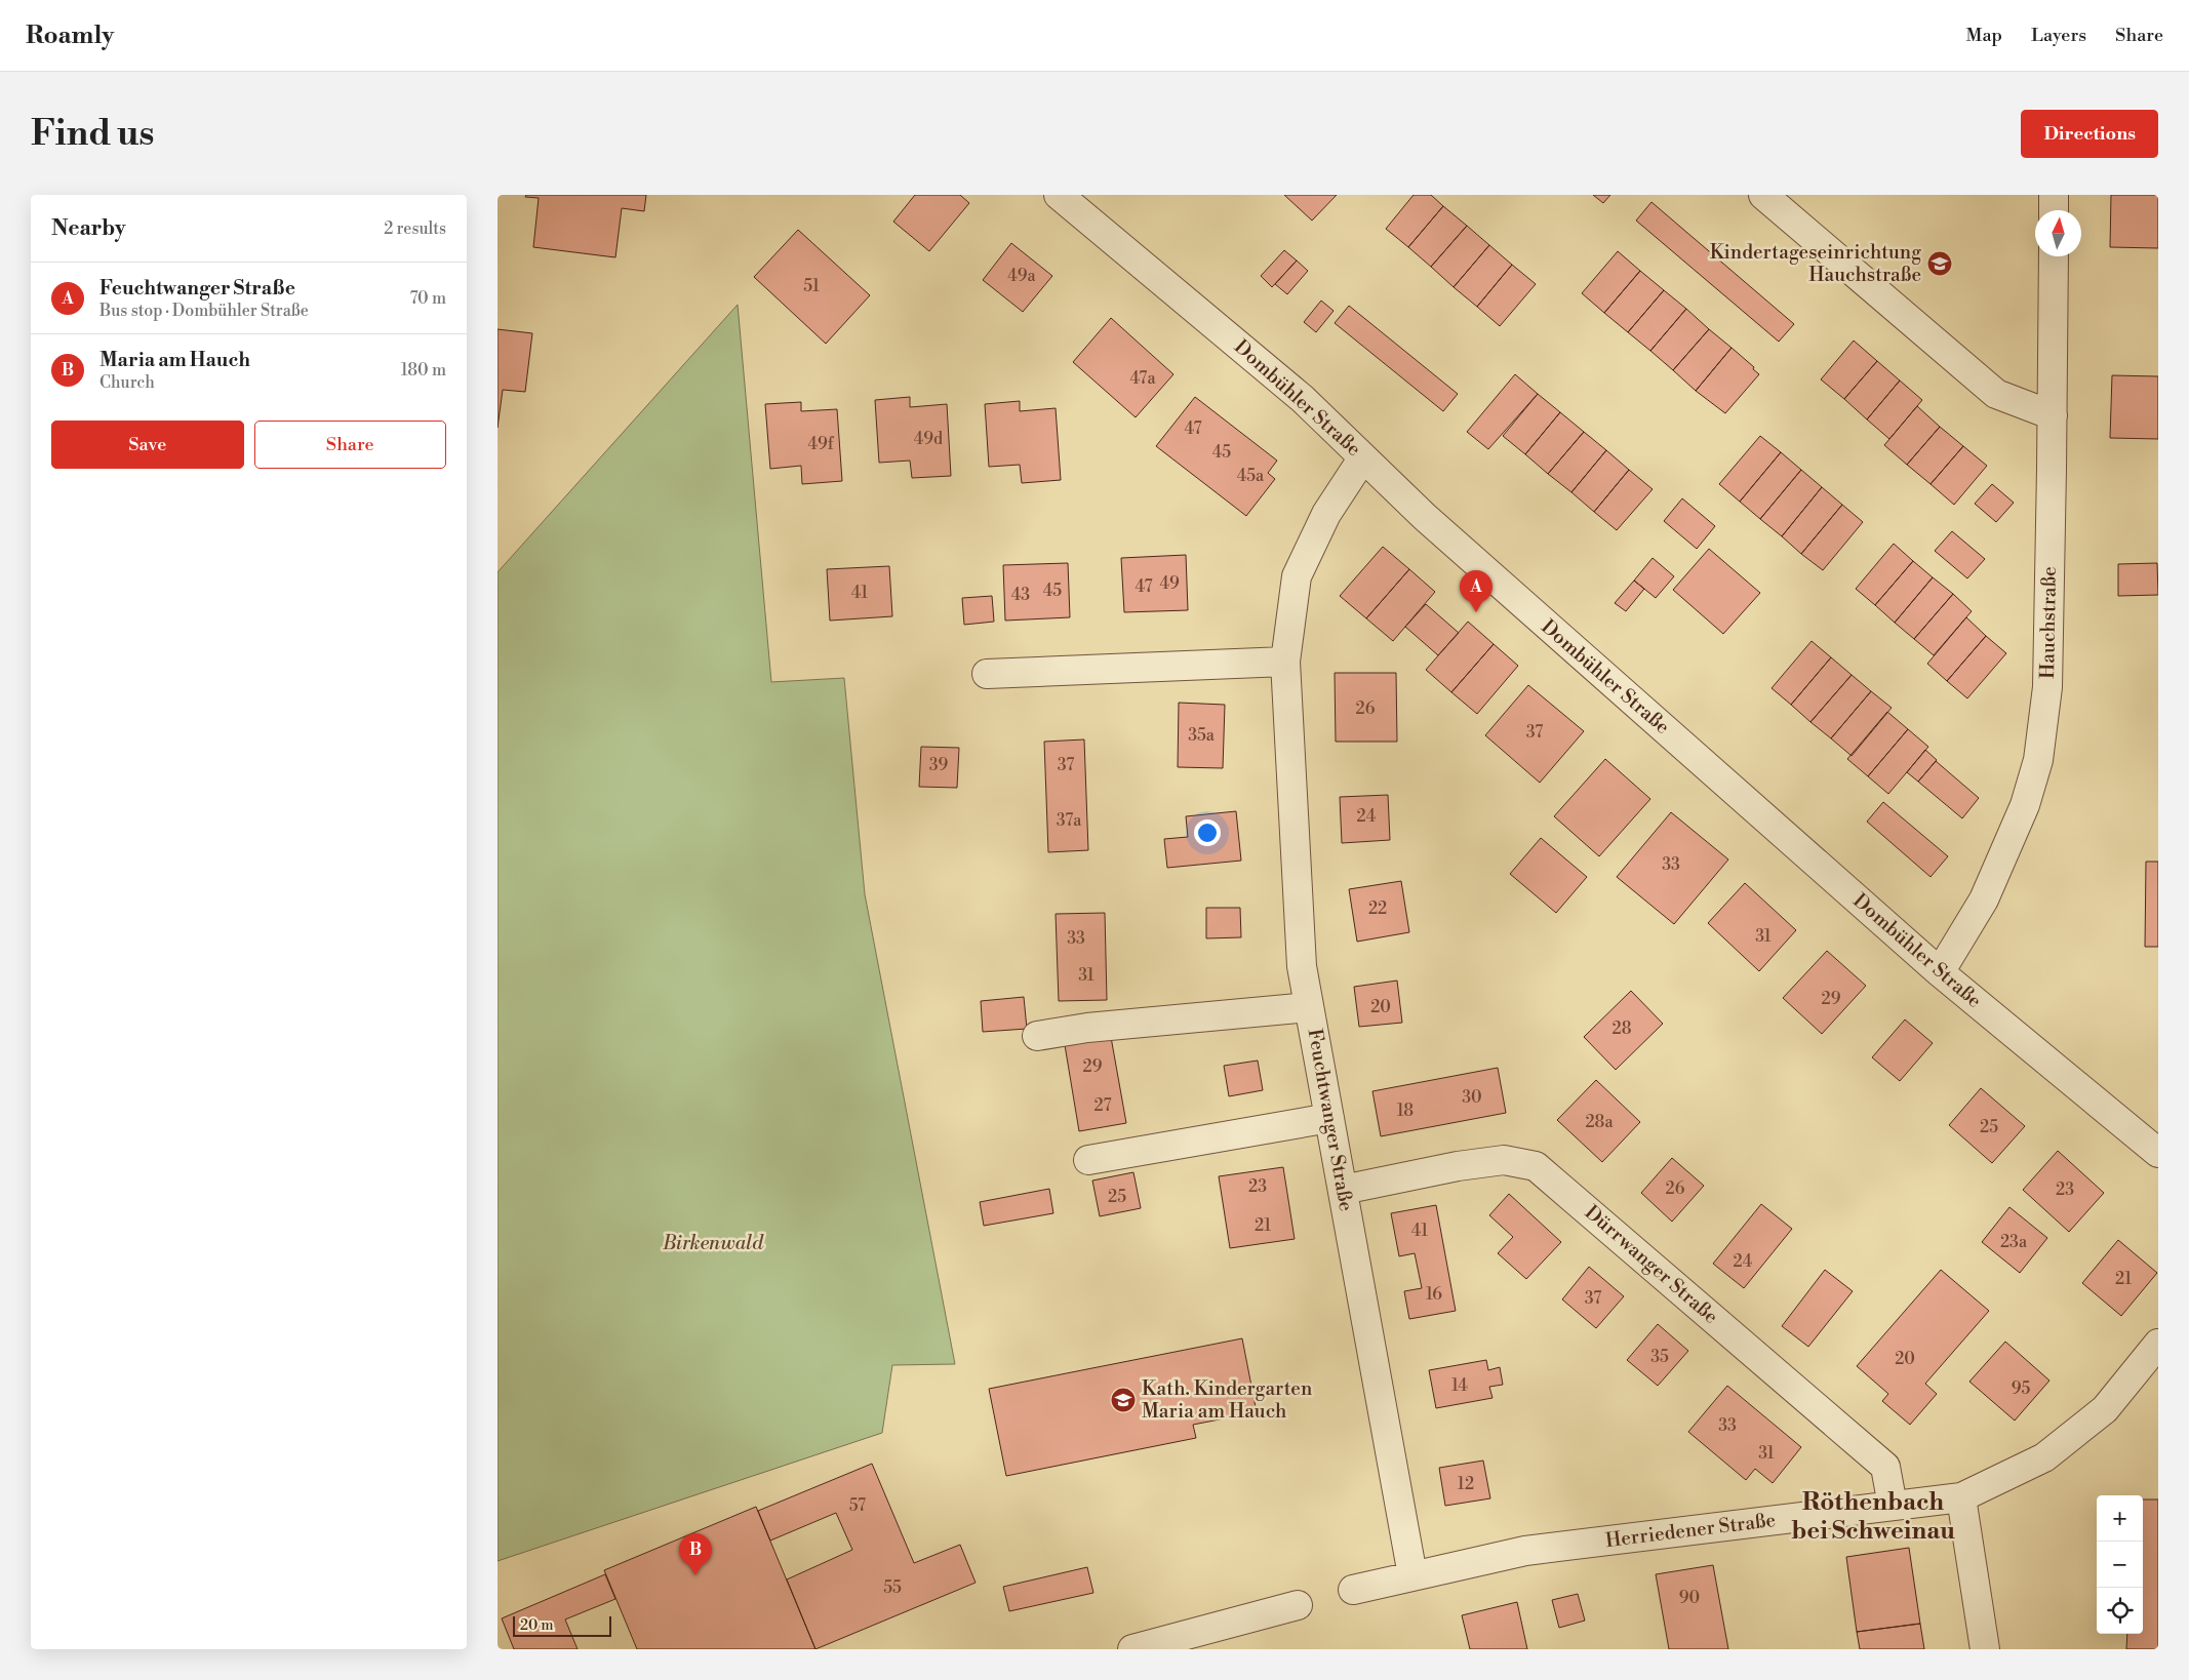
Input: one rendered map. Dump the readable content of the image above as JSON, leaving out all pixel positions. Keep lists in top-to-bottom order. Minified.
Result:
{"streets":{"street":["Dombühler Straße","Hauchstraße","Feuchtwanger Straße","Dürrwanger Straße","Herriedener Straße"]},"crossings":[["Dombühler Straße","Hauchstraße"],["Dombühler Straße","Feuchtwanger Straße"],["Feuchtwanger Straße","Dürrwanger Straße"],["Feuchtwanger Straße","Herriedener Straße"],["Dürrwanger Straße","Herriedener Straße"]],"districts":["Röthenbach bei Schweinau"],"parks":["Birkenwald"],"places":{"school or university":["Kindertageseinrichtung Hauchstraße","Kath. Kindergarten Maria am Hauch"]},"house_numbers":["49a","51","47a","47","49d","49f","45","45a","49","47","45","41","43","26","37","35a","39","37","24","37a","33","22","31","33","31","29","20","28","29","30","27","18","28a","25","23","26","23","25","21","41","23a","24","21","16","37","35","20","14","95","33","31","12","57","55","90"],"scale_bar":"20 m","north":"top","page":{"header":"Roamly","nav":["Map","Layers","Share"],"buttons":["Directions",["Save","Share"]],"title":"Find us","heading":["Nearby","2 results"],"list":[{"mark":"A","name":"Feuchtwanger Straße","note":"Bus stop · Dombühler Straße","value":"70 m"},{"mark":"B","name":"Maria am Hauch","note":"Church","value":"180 m"}],"pins":["A","B"],"map_buttons":["+","−"],"scale":"20 m"}}
